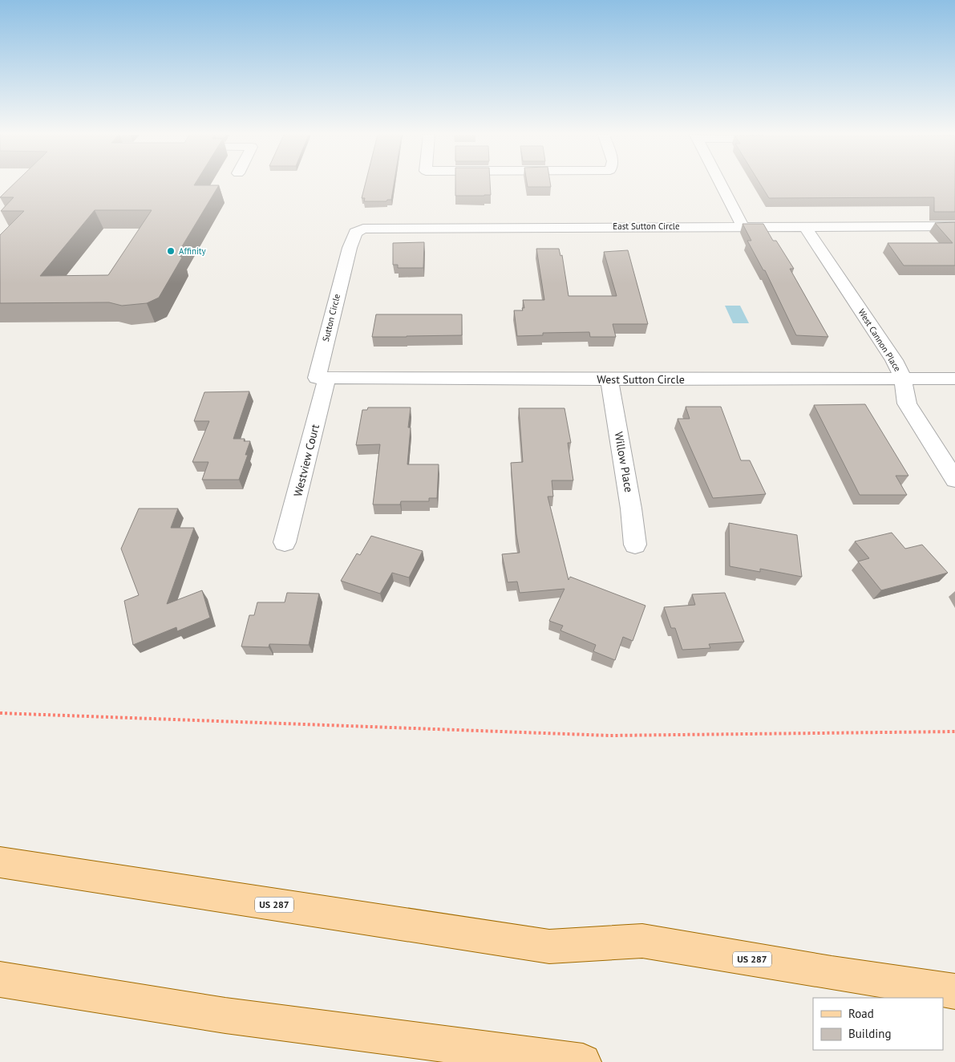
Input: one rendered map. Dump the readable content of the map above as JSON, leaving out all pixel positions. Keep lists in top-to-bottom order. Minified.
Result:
{"streets":{"main road":["US 287"],"street":["East Sutton Circle","Sutton Circle","West Cannon Place","West Sutton Circle","Westview Court","Willow Place"]},"crossings":[["East Sutton Circle","Sutton Circle"],["East Sutton Circle","West Cannon Place"],["Sutton Circle","West Sutton Circle"],["Sutton Circle","Westview Court"],["West Cannon Place","West Sutton Circle"],["West Sutton Circle","Westview Court"],["West Sutton Circle","Willow Place"]],"places":["Affinity"],"legend":["Road","Building"]}
